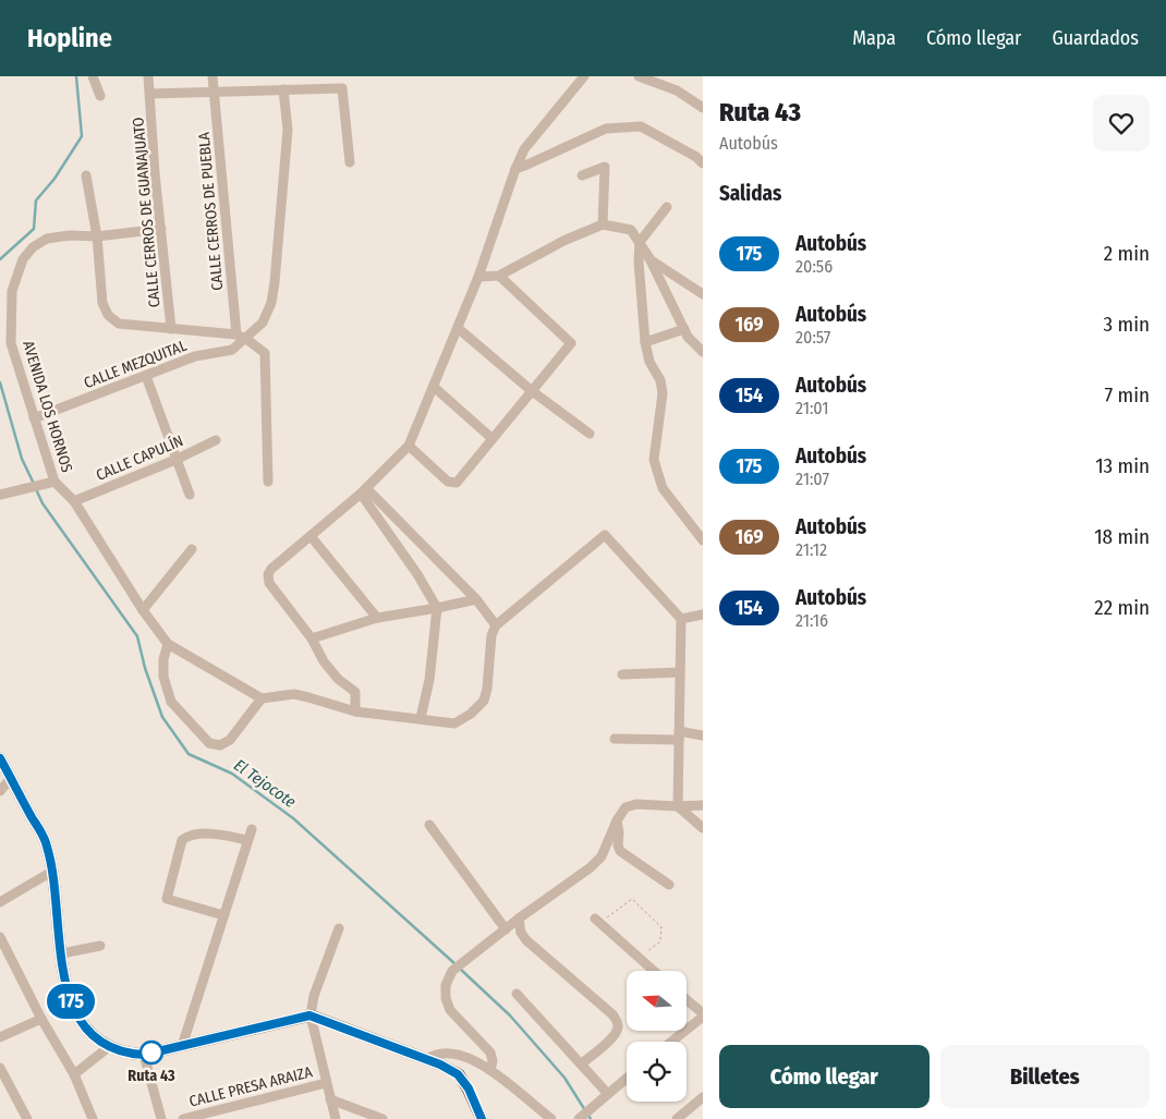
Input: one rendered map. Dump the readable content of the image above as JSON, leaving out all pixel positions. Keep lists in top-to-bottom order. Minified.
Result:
{"streets":{"street":["CALLE CERROS DE PUEBLA","CALLE CERROS DE GUANAJUATO","CALLE MEZQUITAL","AVENIDA LOS HORNOS","CALLE CAPULÍN","CALLE PRESA ARAIZA"]},"crossings":[["CALLE CERROS DE PUEBLA","CALLE MEZQUITAL"],["CALLE CERROS DE GUANAJUATO","AVENIDA LOS HORNOS"],["CALLE MEZQUITAL","AVENIDA LOS HORNOS"],["AVENIDA LOS HORNOS","CALLE CAPULÍN"]],"water":["El Tejocote"],"places":["Ruta 43"],"lines":["bus line 175"],"north":"left","page":{"header":"Hopline","nav":["Mapa","Cómo llegar","Guardados"],"on_map":"175","heading":[["Ruta 43","Autobús"],"Salidas"],"list":[{"mark":"175","name":"Autobús","note":"20:56","value":"2 min"},{"mark":"169","name":"Autobús","note":"20:57","value":"3 min"},{"mark":"154","name":"Autobús","note":"21:01","value":"7 min"},{"mark":"175","name":"Autobús","note":"21:07","value":"13 min"},{"mark":"169","name":"Autobús","note":"21:12","value":"18 min"},{"mark":"154","name":"Autobús","note":"21:16","value":"22 min"}],"buttons":["Cómo llegar","Billetes"]}}
